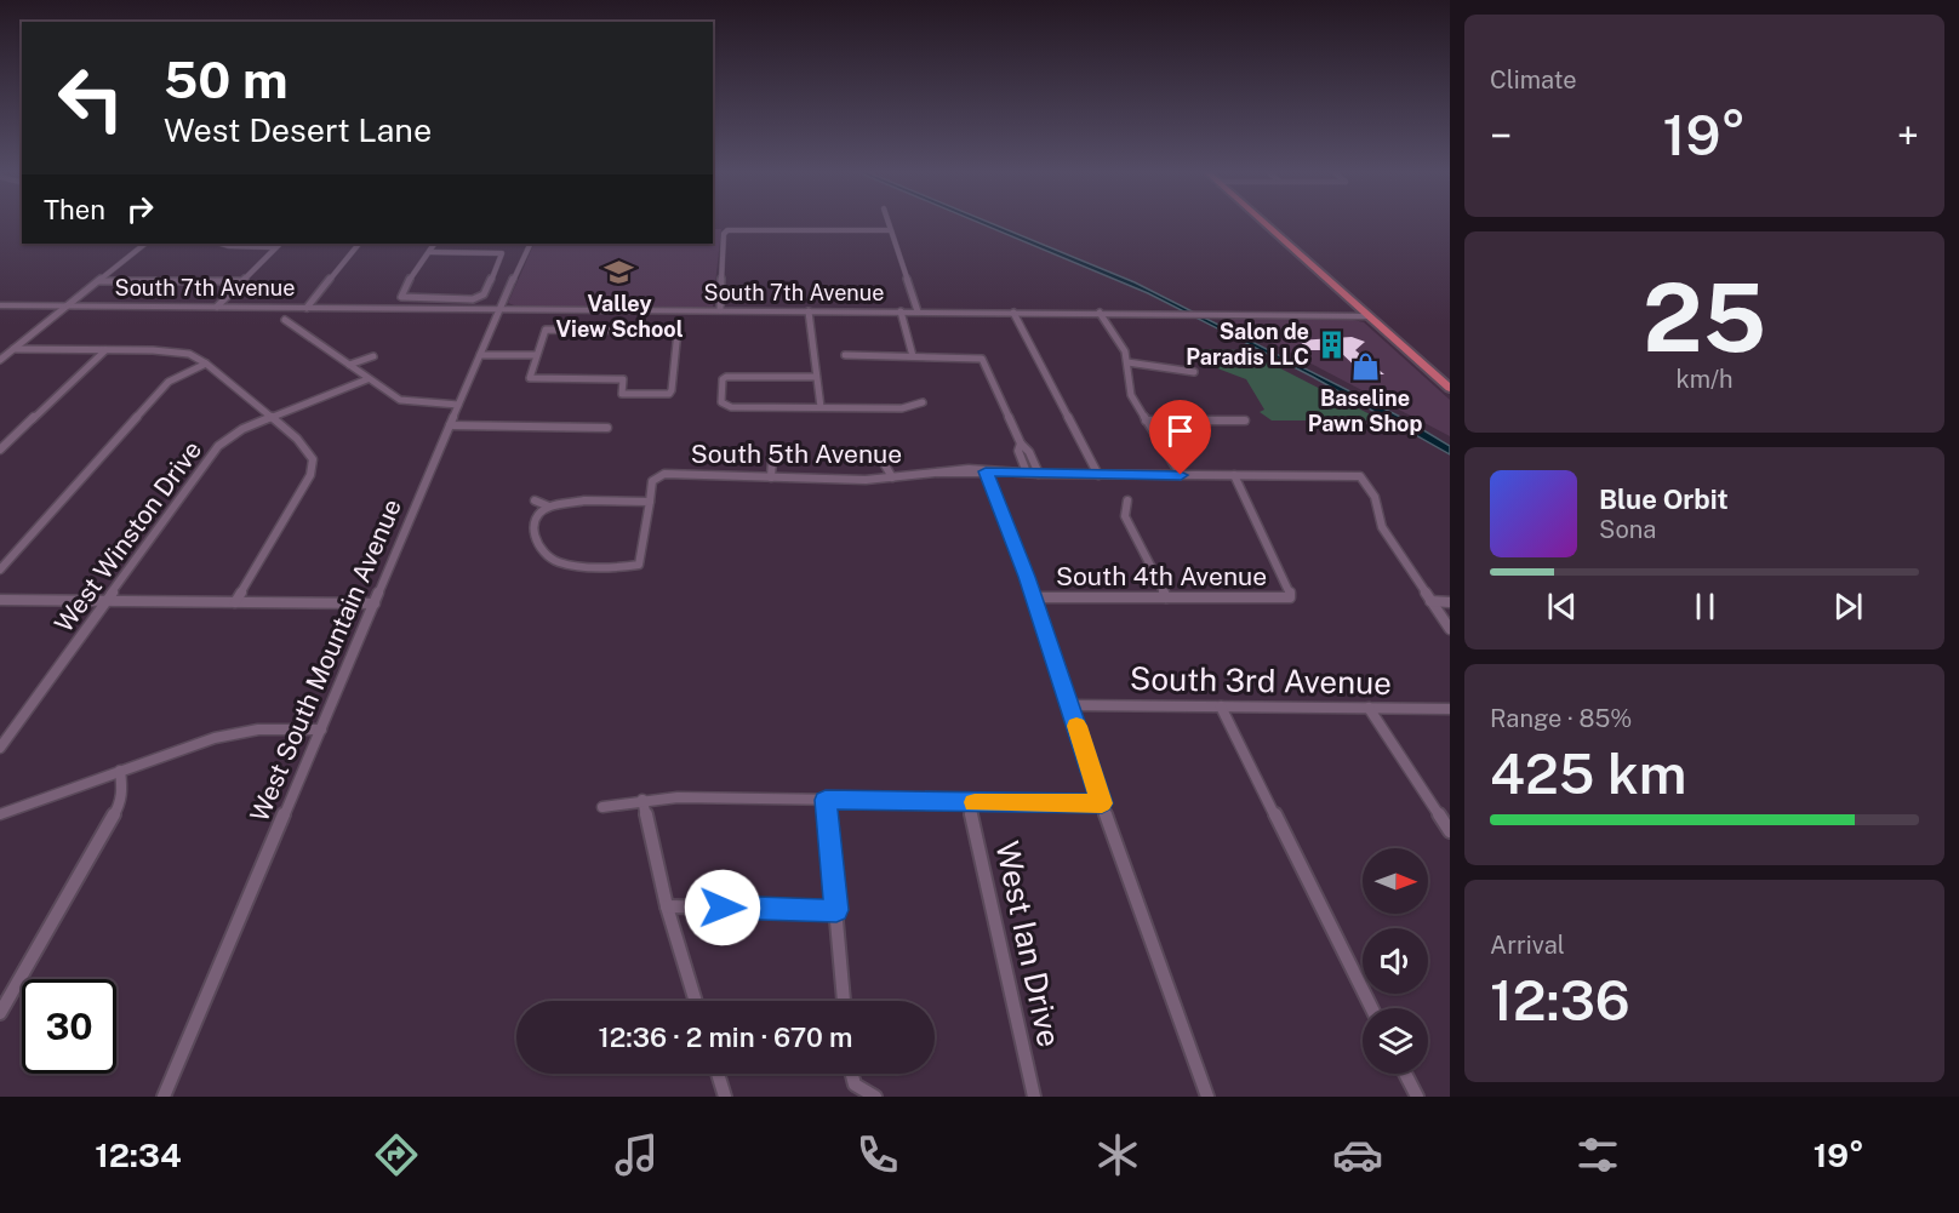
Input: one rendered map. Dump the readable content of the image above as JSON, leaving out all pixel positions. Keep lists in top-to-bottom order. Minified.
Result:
{"streets":{"street":["South 7th Avenue","South 5th Avenue","West Winston Drive","South 4th Avenue","West South Mountain Avenue","South 3rd Avenue","West Ian Drive"]},"crossings":[["South 7th Avenue","West South Mountain Avenue"],["South 5th Avenue","South 4th Avenue"]],"places":{"school or university":["Valley View School"],"building":["Salon de Paradis LLC"],"shop":["Baseline Pawn Shop"]},"north":"right","page":{"tile":["Climate",["25","km/h"],["Range · 85%","425 km"],["Arrival","12:36"]],"turn":["50 m","West Desert Lane"],"heat":["−","19°","+"],"then":"Then","song":["Blue Orbit","Sona"],"limit":"30","trip":"12:36 · 2 min · 670 m","tabs":["12:34","19°"]}}
